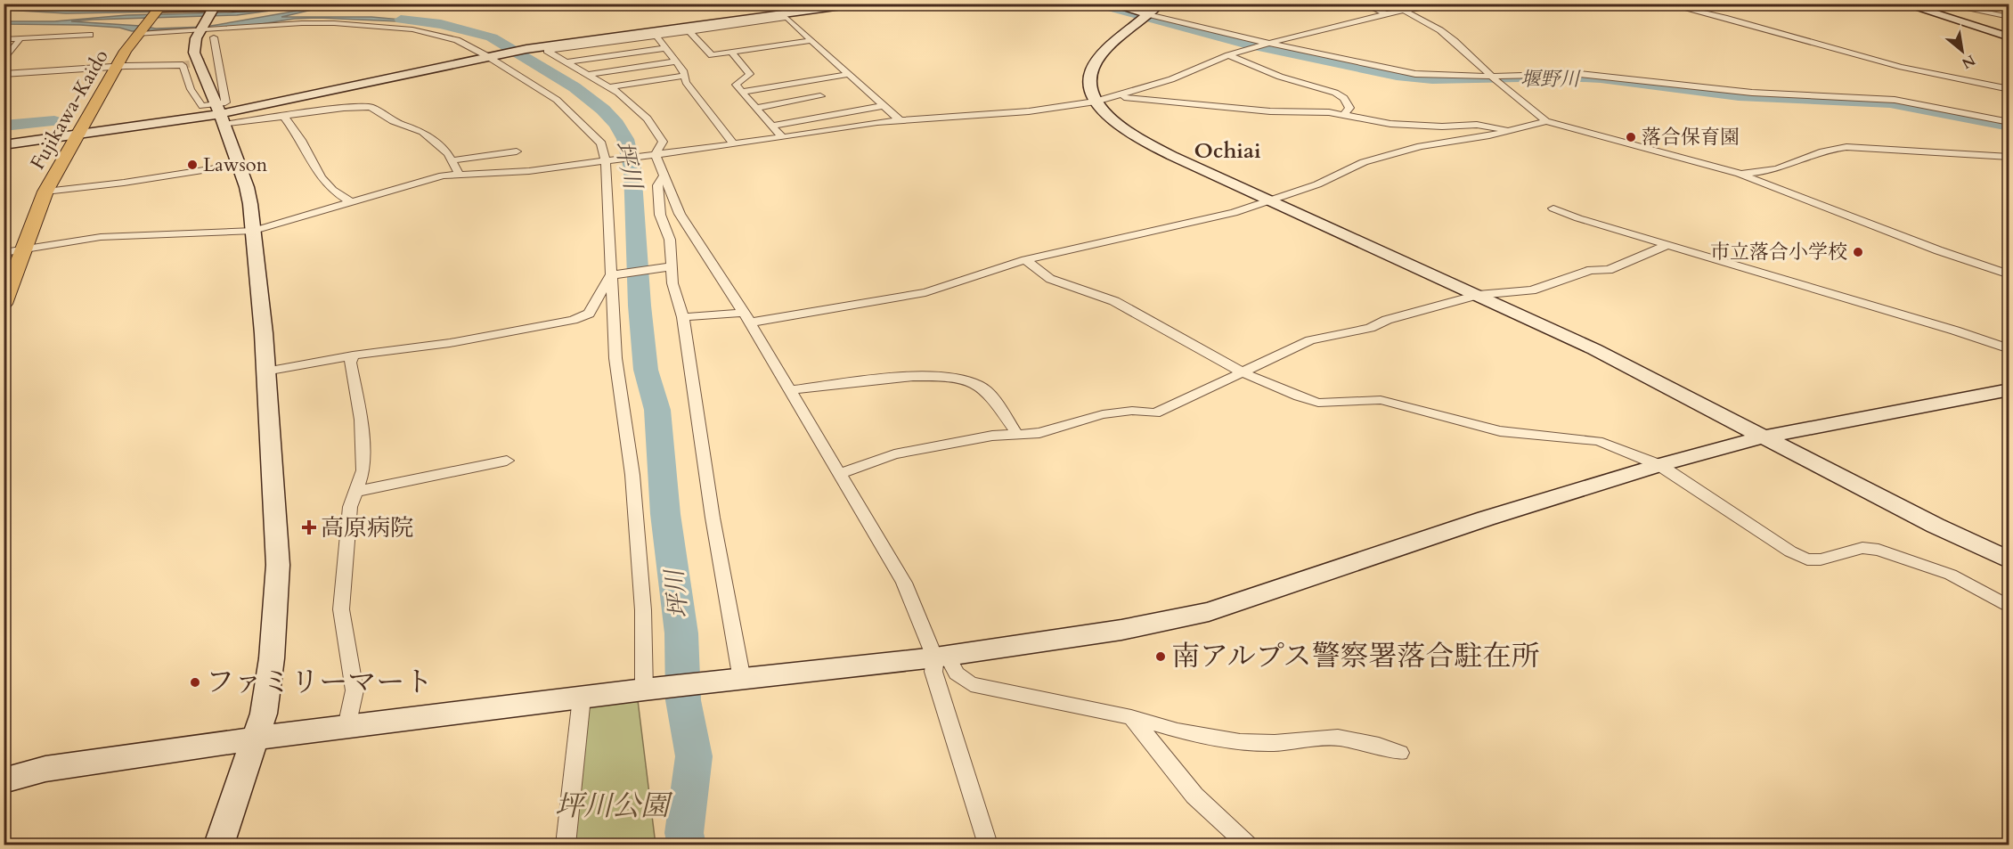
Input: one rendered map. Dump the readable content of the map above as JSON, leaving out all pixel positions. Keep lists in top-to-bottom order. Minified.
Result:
{"streets":{"main road":["Fujikawa-Kaido"]},"districts":["Ochiai"],"water":["堰野川","坪川"],"parks":["坪川公園"],"places":{"other":["落合保育園","Lawson","市立落合小学校","南アルプス警察署落合駐在所","ファミリーマート"],"health":["高原病院"]},"north":"bottom right"}
